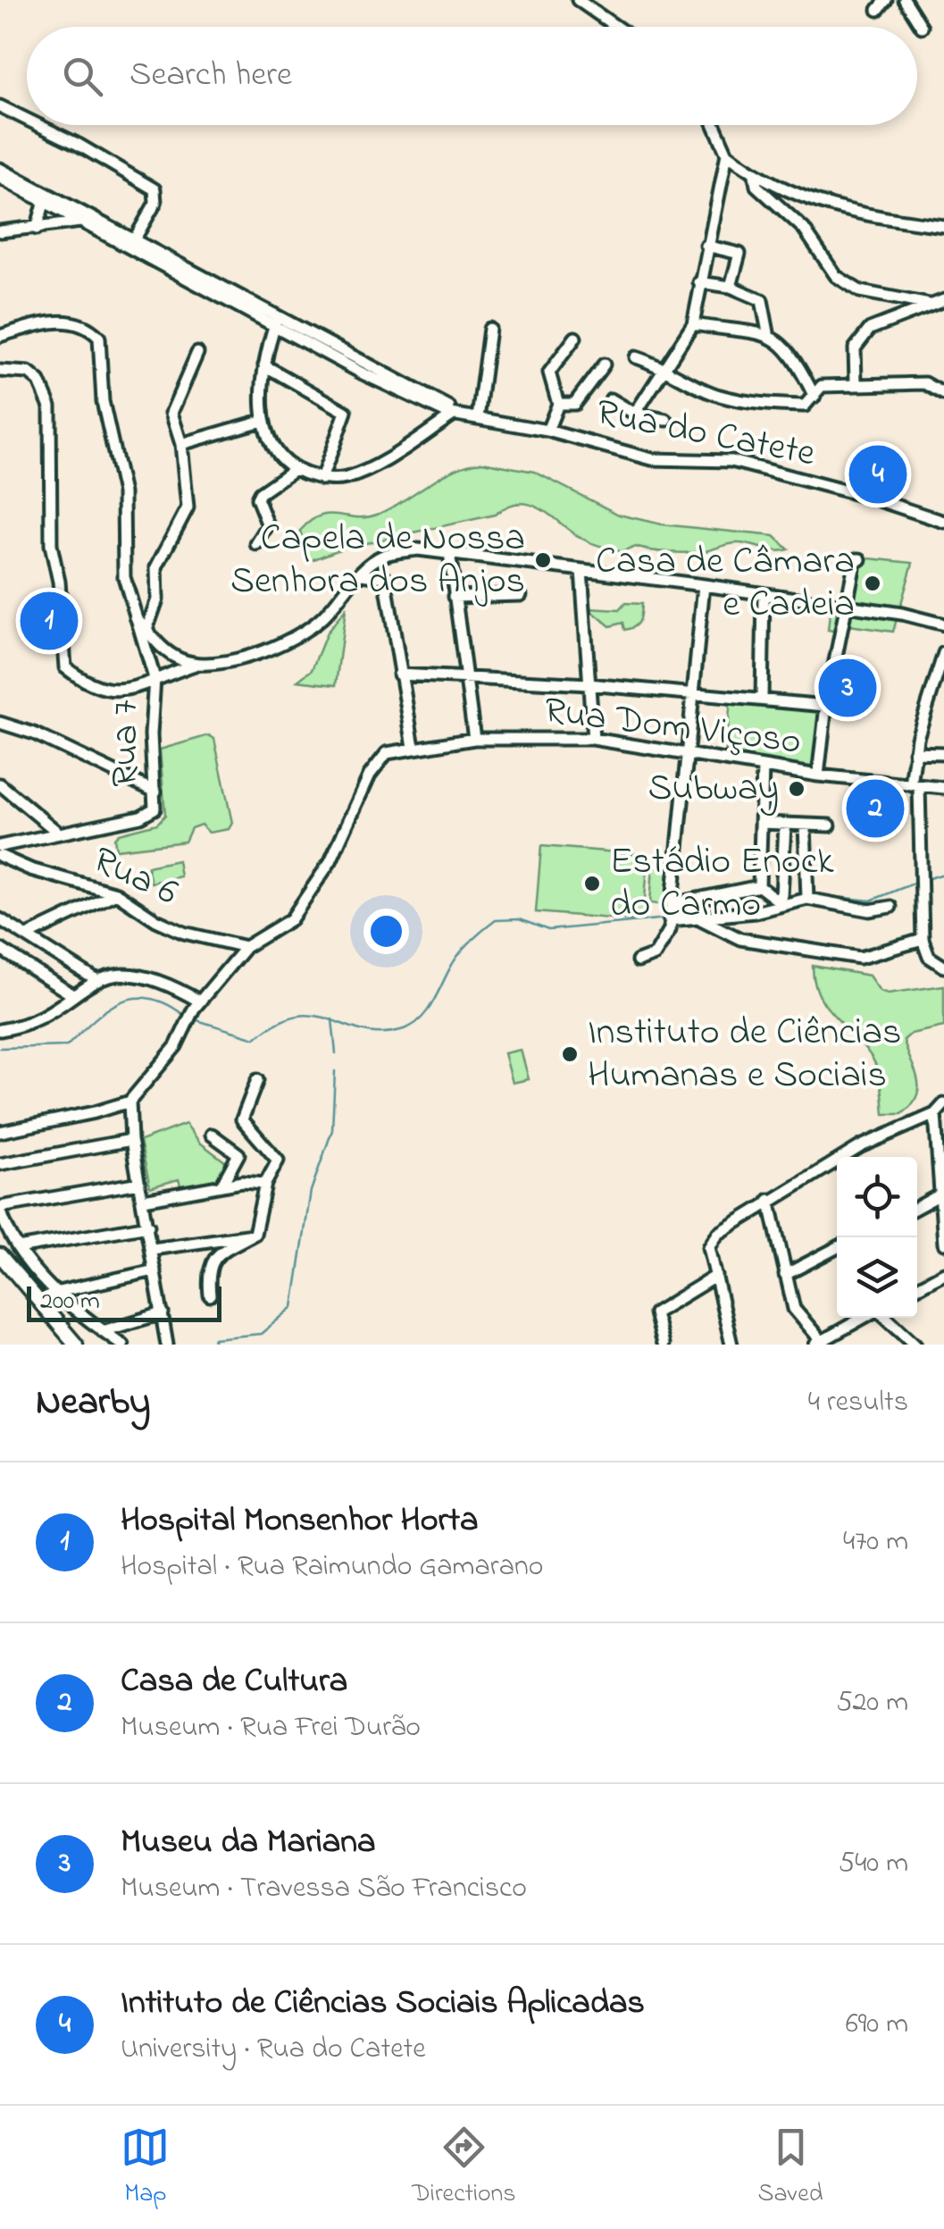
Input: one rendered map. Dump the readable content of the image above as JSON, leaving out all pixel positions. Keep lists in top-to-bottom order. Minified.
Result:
{"streets":{"street":["Rua do Catete","Rua Dom Viçoso","Rua 7","Rua 6"]},"places":["Capela de Nossa Senhora dos Anjos","Casa de Câmara e Cadeia","Subway","Estádio Enock do Carmo","Instituto de Ciências Humanas e Sociais"],"scale_bar":"200 m","page":{"search":"Search here","pins":["4","1","3","2"],"scale":"200 m","heading":["Nearby","4 results"],"list":[{"mark":"1","name":"Hospital Monsenhor Horta","note":"Hospital · Rua Raimundo Gamarano","value":"470 m"},{"mark":"2","name":"Casa de Cultura","note":"Museum · Rua Frei Durão","value":"520 m"},{"mark":"3","name":"Museu da Mariana","note":"Museum · Travessa São Francisco","value":"540 m"},{"mark":"4","name":"Intituto de Ciências Sociais Aplicadas","note":"University · Rua do Catete","value":"690 m"}],"nav":["Map","Directions","Saved"]}}
